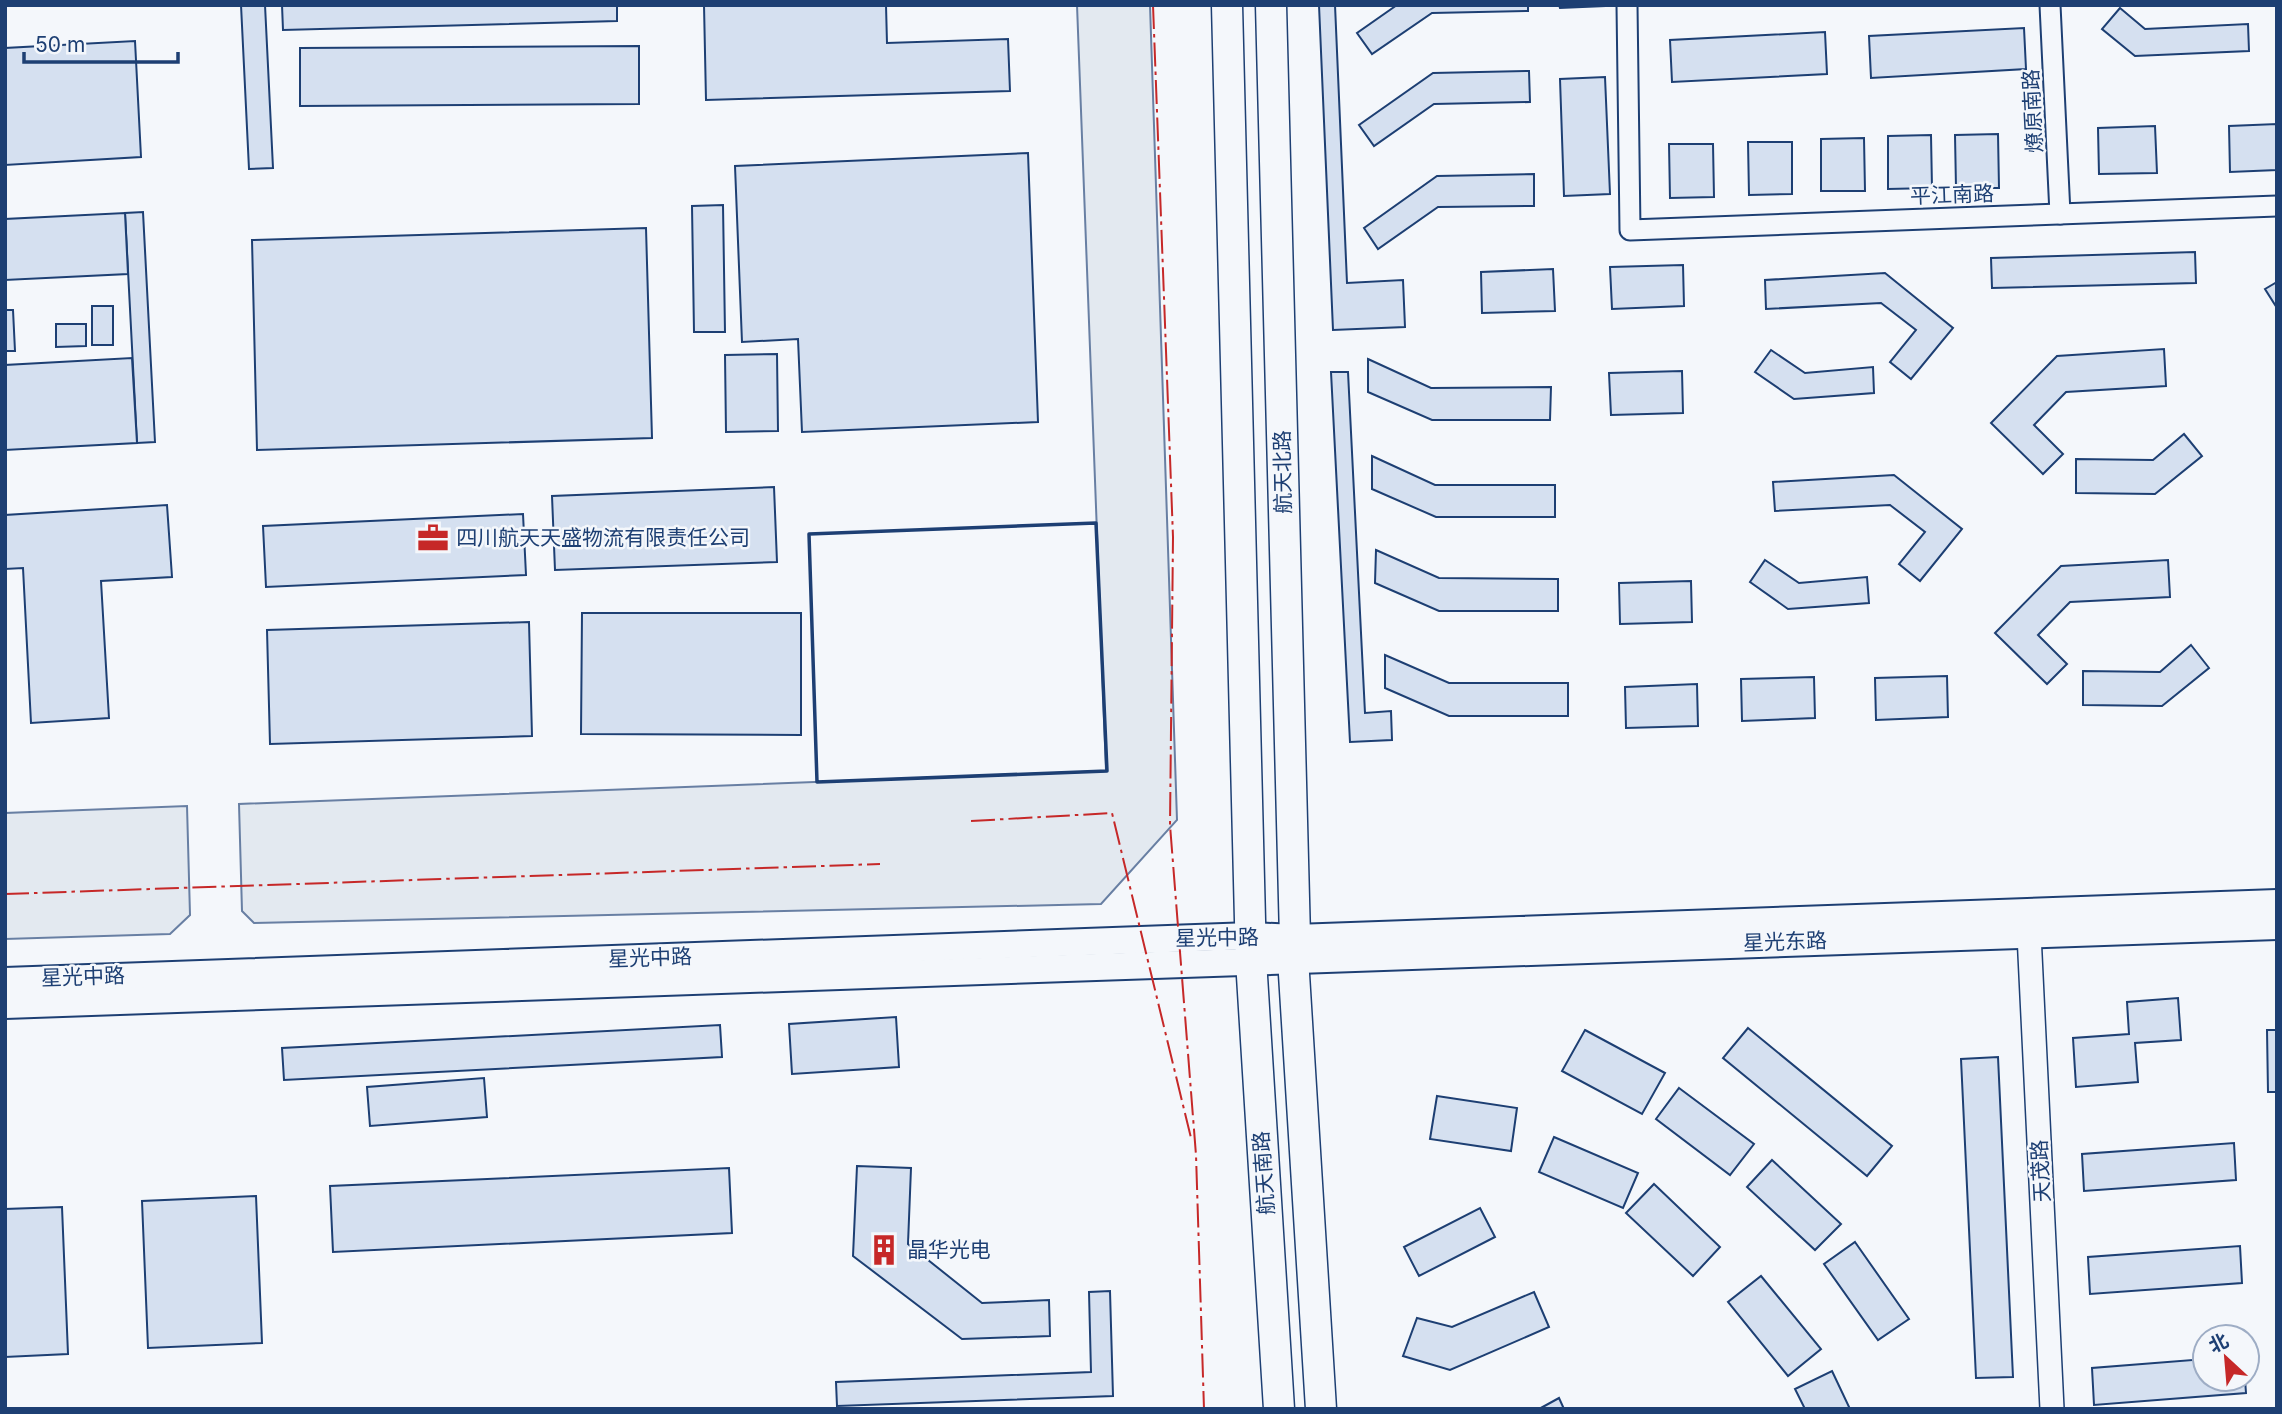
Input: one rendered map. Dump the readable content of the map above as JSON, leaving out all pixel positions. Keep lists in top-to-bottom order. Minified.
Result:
{"streets":{"main road":["航天北路","星光中路","星光东路","航天南路"],"street":["燎原南路","平江南路","天茂路"]},"crossings":[["燎原南路","平江南路"],["航天北路","星光中路"],["航天北路","星光东路"],["航天北路","航天南路"],["星光中路","星光东路"],["星光中路","航天南路"],["星光东路","天茂路"],["星光东路","航天南路"]],"places":{"office":["四川航天天盛物流有限责任公司"],"building":["晶华光电"]},"scale_bar":"50 m","north":"top left"}
